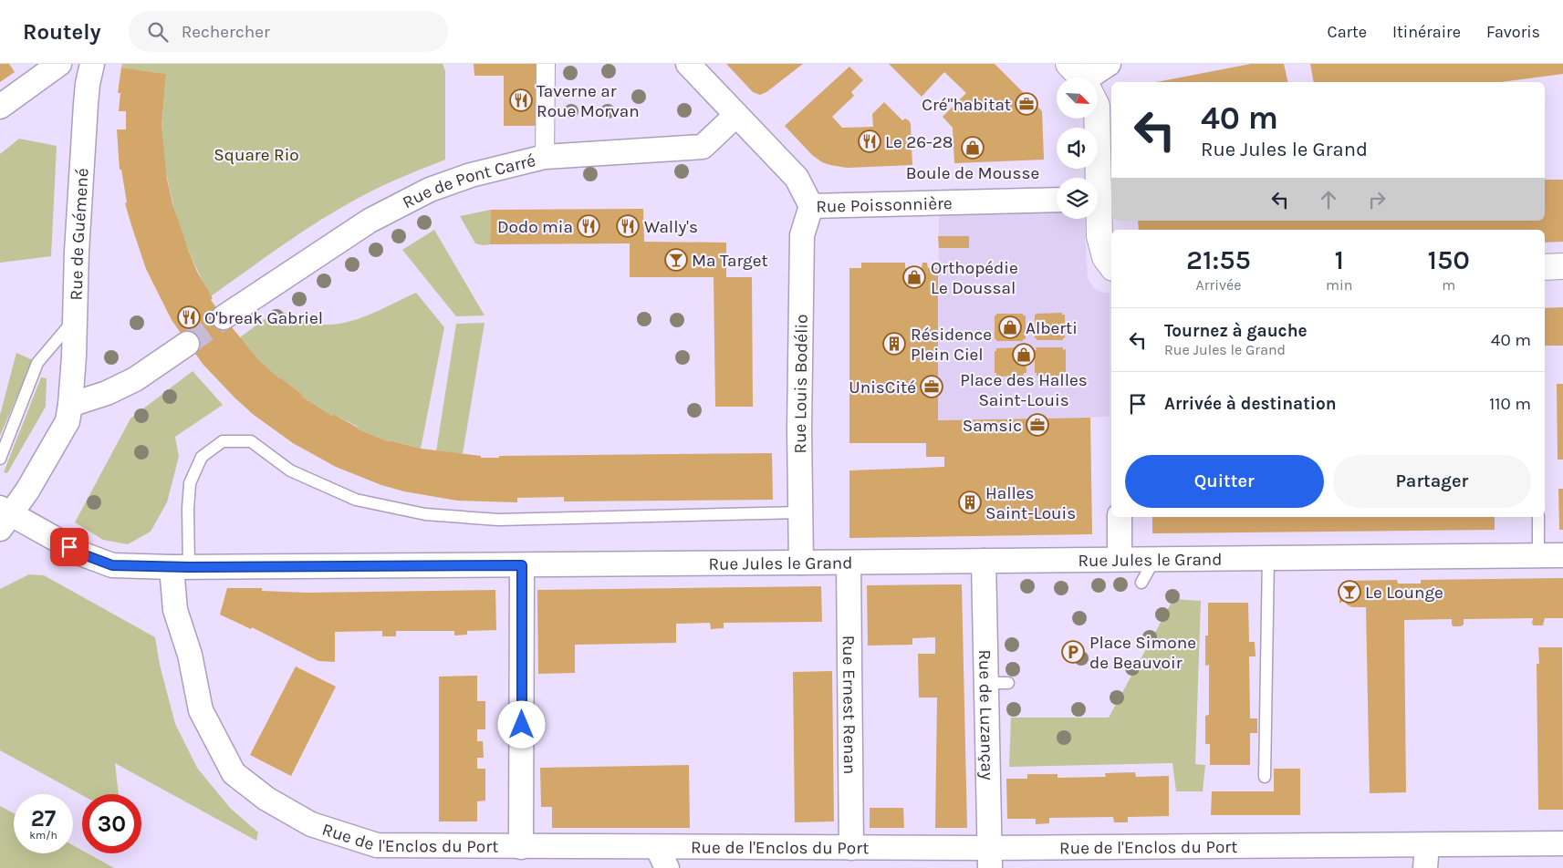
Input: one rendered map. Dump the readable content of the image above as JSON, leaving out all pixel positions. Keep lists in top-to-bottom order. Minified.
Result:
{"streets":{"street":["Rue de Pont Carré","Rue Poissonnière","Rue de Guémené","Rue Louis Bodélio","Rue Jules le Grand","Rue Ernest Renan","Rue de Luzançay","Rue de l'Enclos du Port"]},"crossings":[["Rue de Pont Carré","Rue Poissonnière"],["Rue Poissonnière","Rue Louis Bodélio"],["Rue Louis Bodélio","Rue Jules le Grand"],["Rue Jules le Grand","Rue Ernest Renan"],["Rue Jules le Grand","Rue de Luzançay"],["Rue Jules le Grand","Rue de l'Enclos du Port"],["Rue Ernest Renan","Rue de l'Enclos du Port"],["Rue de Luzançay","Rue de l'Enclos du Port"]],"parks":["Square Rio"],"places":{"restaurant":["Taverne ar Roue Morvan","Le 26-28","Dodo mia","Wally's","O'break Gabriel"],"office":["Cré\"habitat","UnisCité","Samsic"],"shop":["Boule de Mousse","Orthopédie Le Doussal","Alberti","Place des Halles Saint-Louis"],"bar":["Ma Target","Le Lounge"],"building":["Résidence Plein Ciel","Halles Saint-Louis"],"parking":["Place Simone de Beauvoir"]},"north":"bottom right","page":{"header":"Routely","search":"Rechercher","nav":["Carte","Itinéraire","Favoris"],"turn":["40 m","Rue Jules le Grand"],"eta":["21:55","Arrivée","1","min","150","m"],"list":[{"name":"Tournez à gauche","note":"Rue Jules le Grand","value":"40 m"},{"name":"Arrivée à destination","value":"110 m"}],"buttons":["Quitter","Partager"],"speed":"27 km/h","limit":"30"}}
